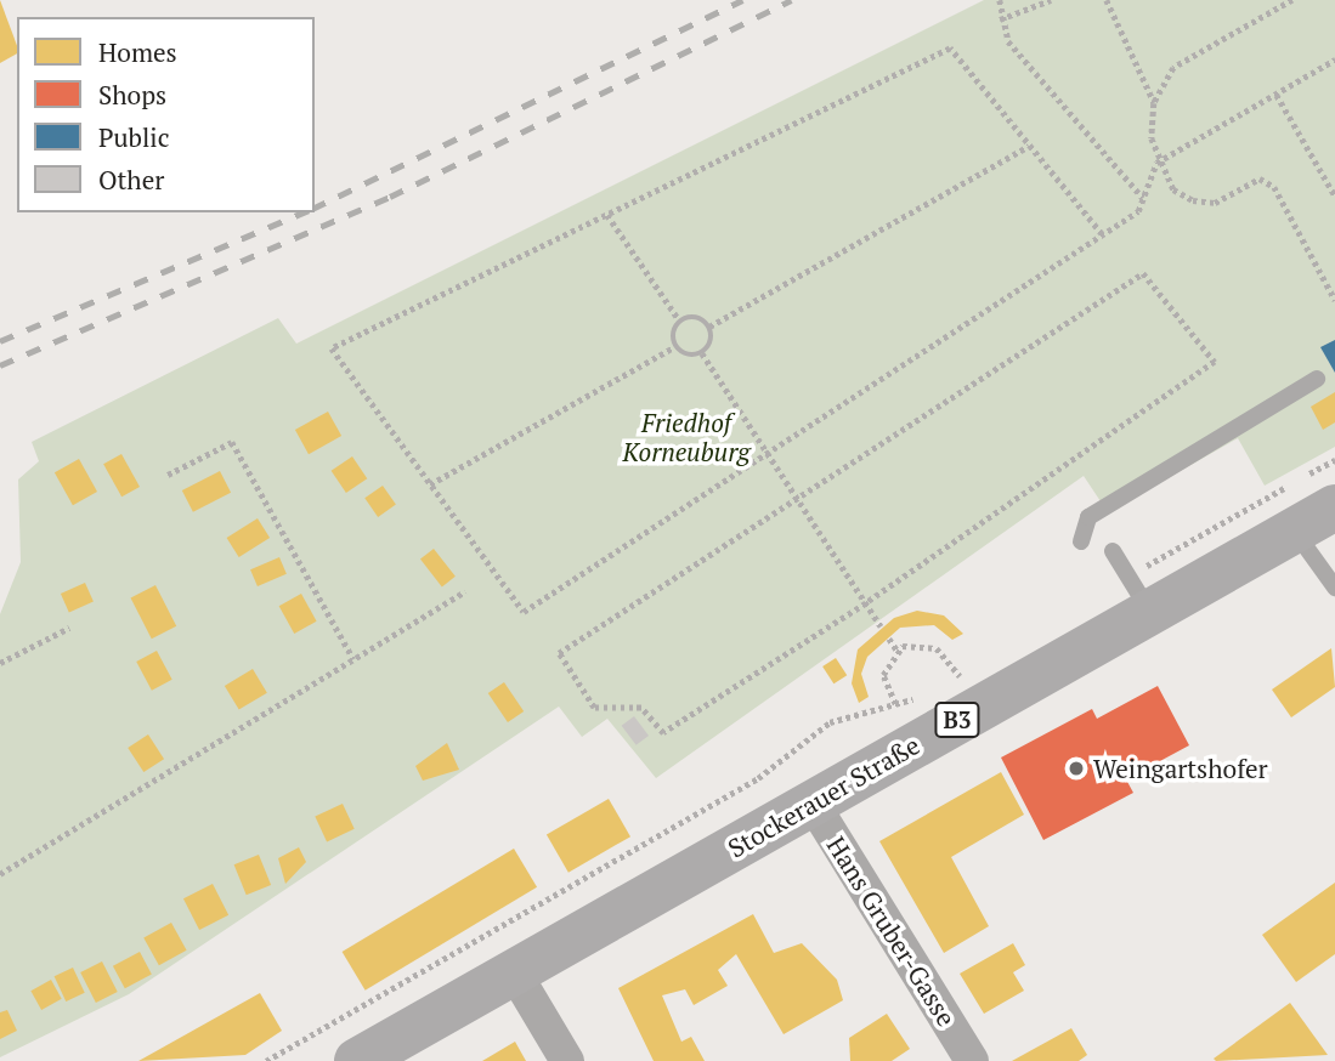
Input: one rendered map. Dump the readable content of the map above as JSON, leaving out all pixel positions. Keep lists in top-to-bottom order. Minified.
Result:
{"streets":{"main road":["B3","Stockerauer Straße"],"street":["Hans Gruber-Gasse"]},"crossings":[["Stockerauer Straße","Hans Gruber-Gasse"]],"parks":["Friedhof Korneuburg"],"places":["Weingartshofer"],"legend":["Homes","Shops","Public","Other"]}
